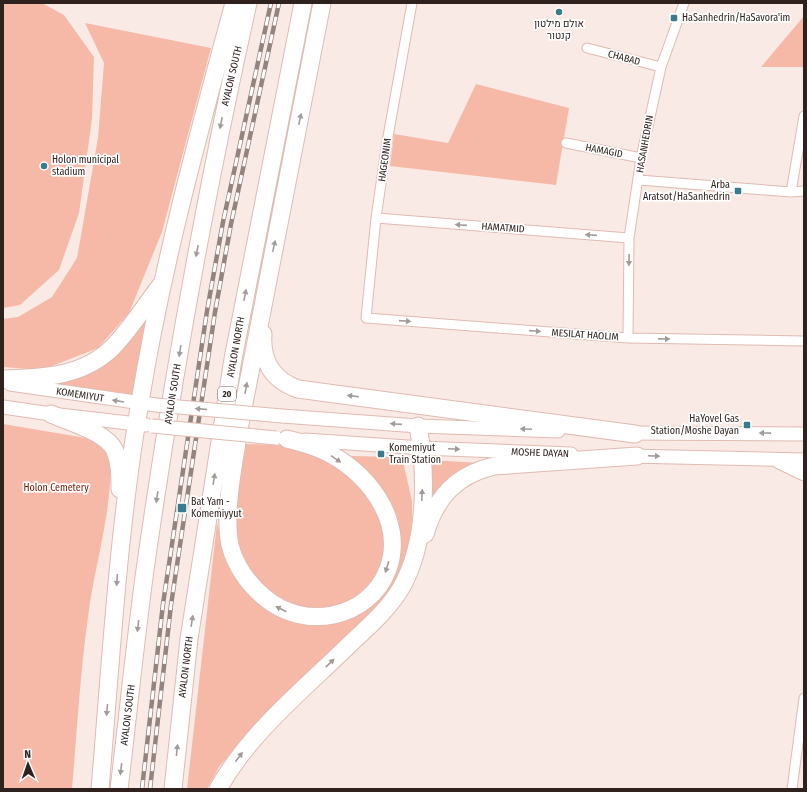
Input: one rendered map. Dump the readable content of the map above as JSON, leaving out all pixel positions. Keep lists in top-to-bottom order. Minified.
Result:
{"streets":{"highway":["AYALON SOUTH","AYALON NORTH","20"],"main road":["KOMEMIYUT","MOSHE DAYAN"],"street":["CHABAD","HASANHEDRIN","HAMAGID","HAGEONIM","HAMATMID","MESILAT HAOLIM"]},"crossings":[["CHABAD","HASANHEDRIN"],["HASANHEDRIN","HAMAGID"],["HASANHEDRIN","HAMATMID"],["HASANHEDRIN","MESILAT HAOLIM"],["HAGEONIM","HAMATMID"],["HAGEONIM","MESILAT HAOLIM"]],"one_way":["HAMATMID","MESILAT HAOLIM"],"parks":["Holon Cemetery"],"places":{"other":["אולם מילטון קנטור","Holon municipal stadium"],"transit":["HaSanhedrin/HaSavora'im","Arba Aratsot/HaSanhedrin","HaYovel Gas Station/Moshe Dayan","Komemiyut Train Station","Bat Yam - Komemiyyut"]},"north":"top"}
